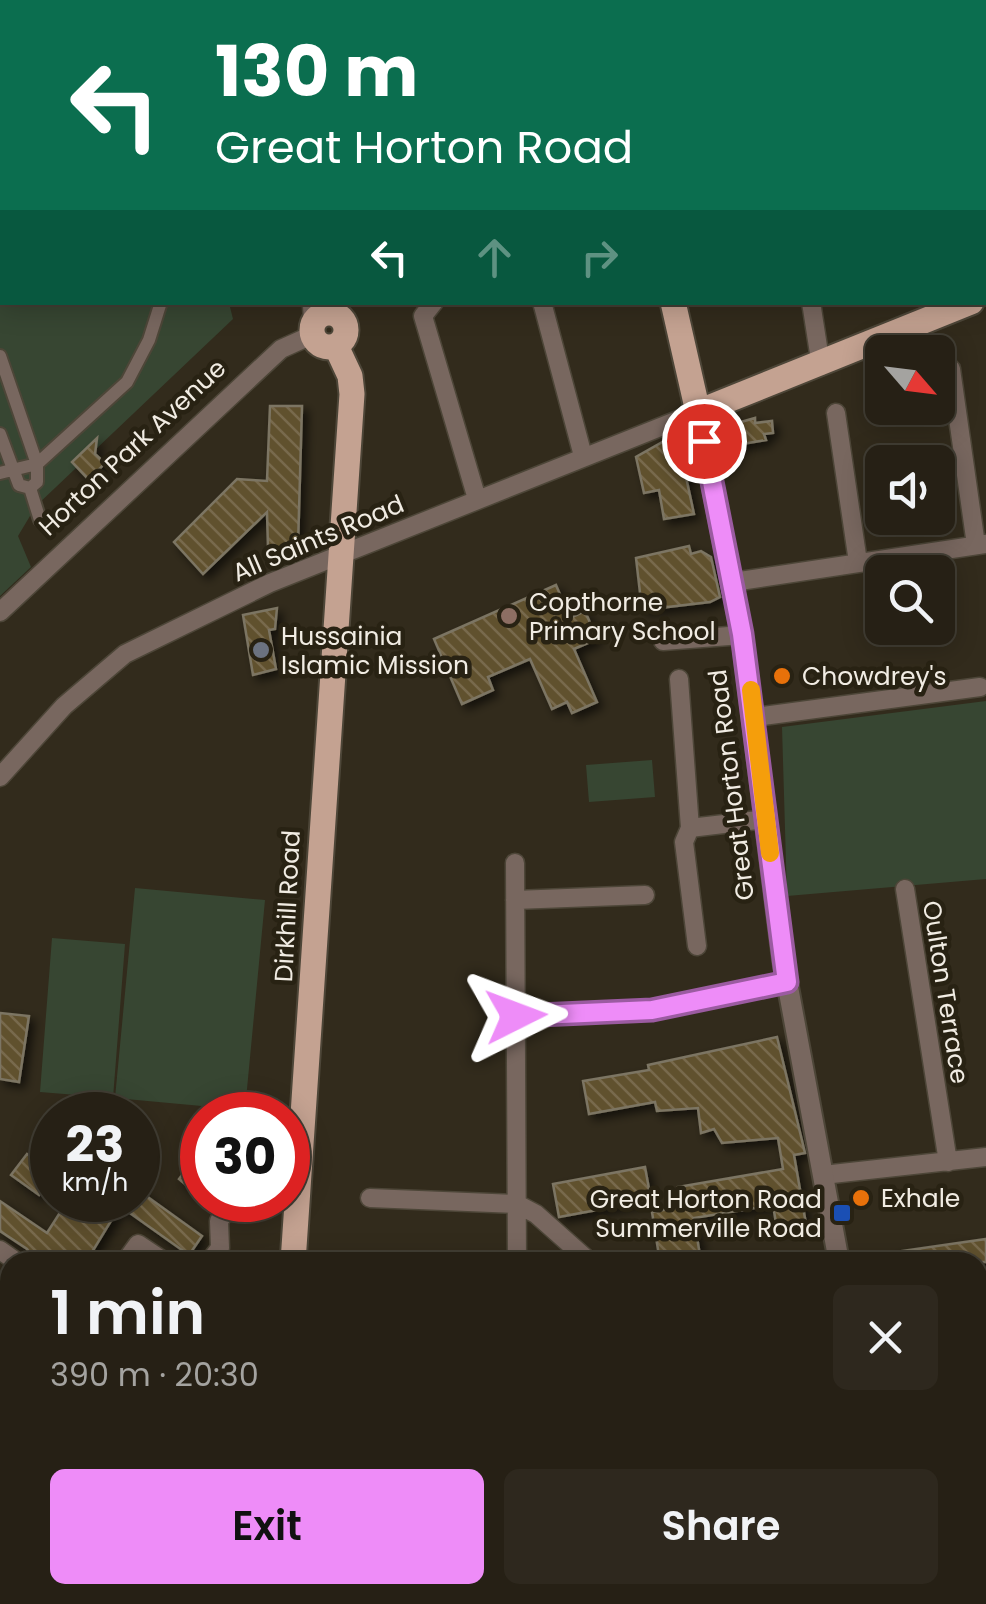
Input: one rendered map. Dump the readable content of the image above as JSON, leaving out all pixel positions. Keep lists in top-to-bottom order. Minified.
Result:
{"streets":{"main road":["Great Horton Road","Dirkhill Road"],"street":["Horton Park Avenue","All Saints Road","Oulton Terrace"]},"crossings":[["Horton Park Avenue","Dirkhill Road"],["All Saints Road","Great Horton Road"],["All Saints Road","Dirkhill Road"]],"places":{"other":["Copthorne Primary School","Hussainia Islamic Mission","Chowdrey's","Exhale"],"transit":["Great Horton Road Summerville Road"]},"north":"bottom right","page":{"turn":["130 m","Great Horton Road"],"speed":"23 km/h","limit":"30","heading":["1 min","390 m · 20:30"],"buttons":["Exit","Share"]}}
